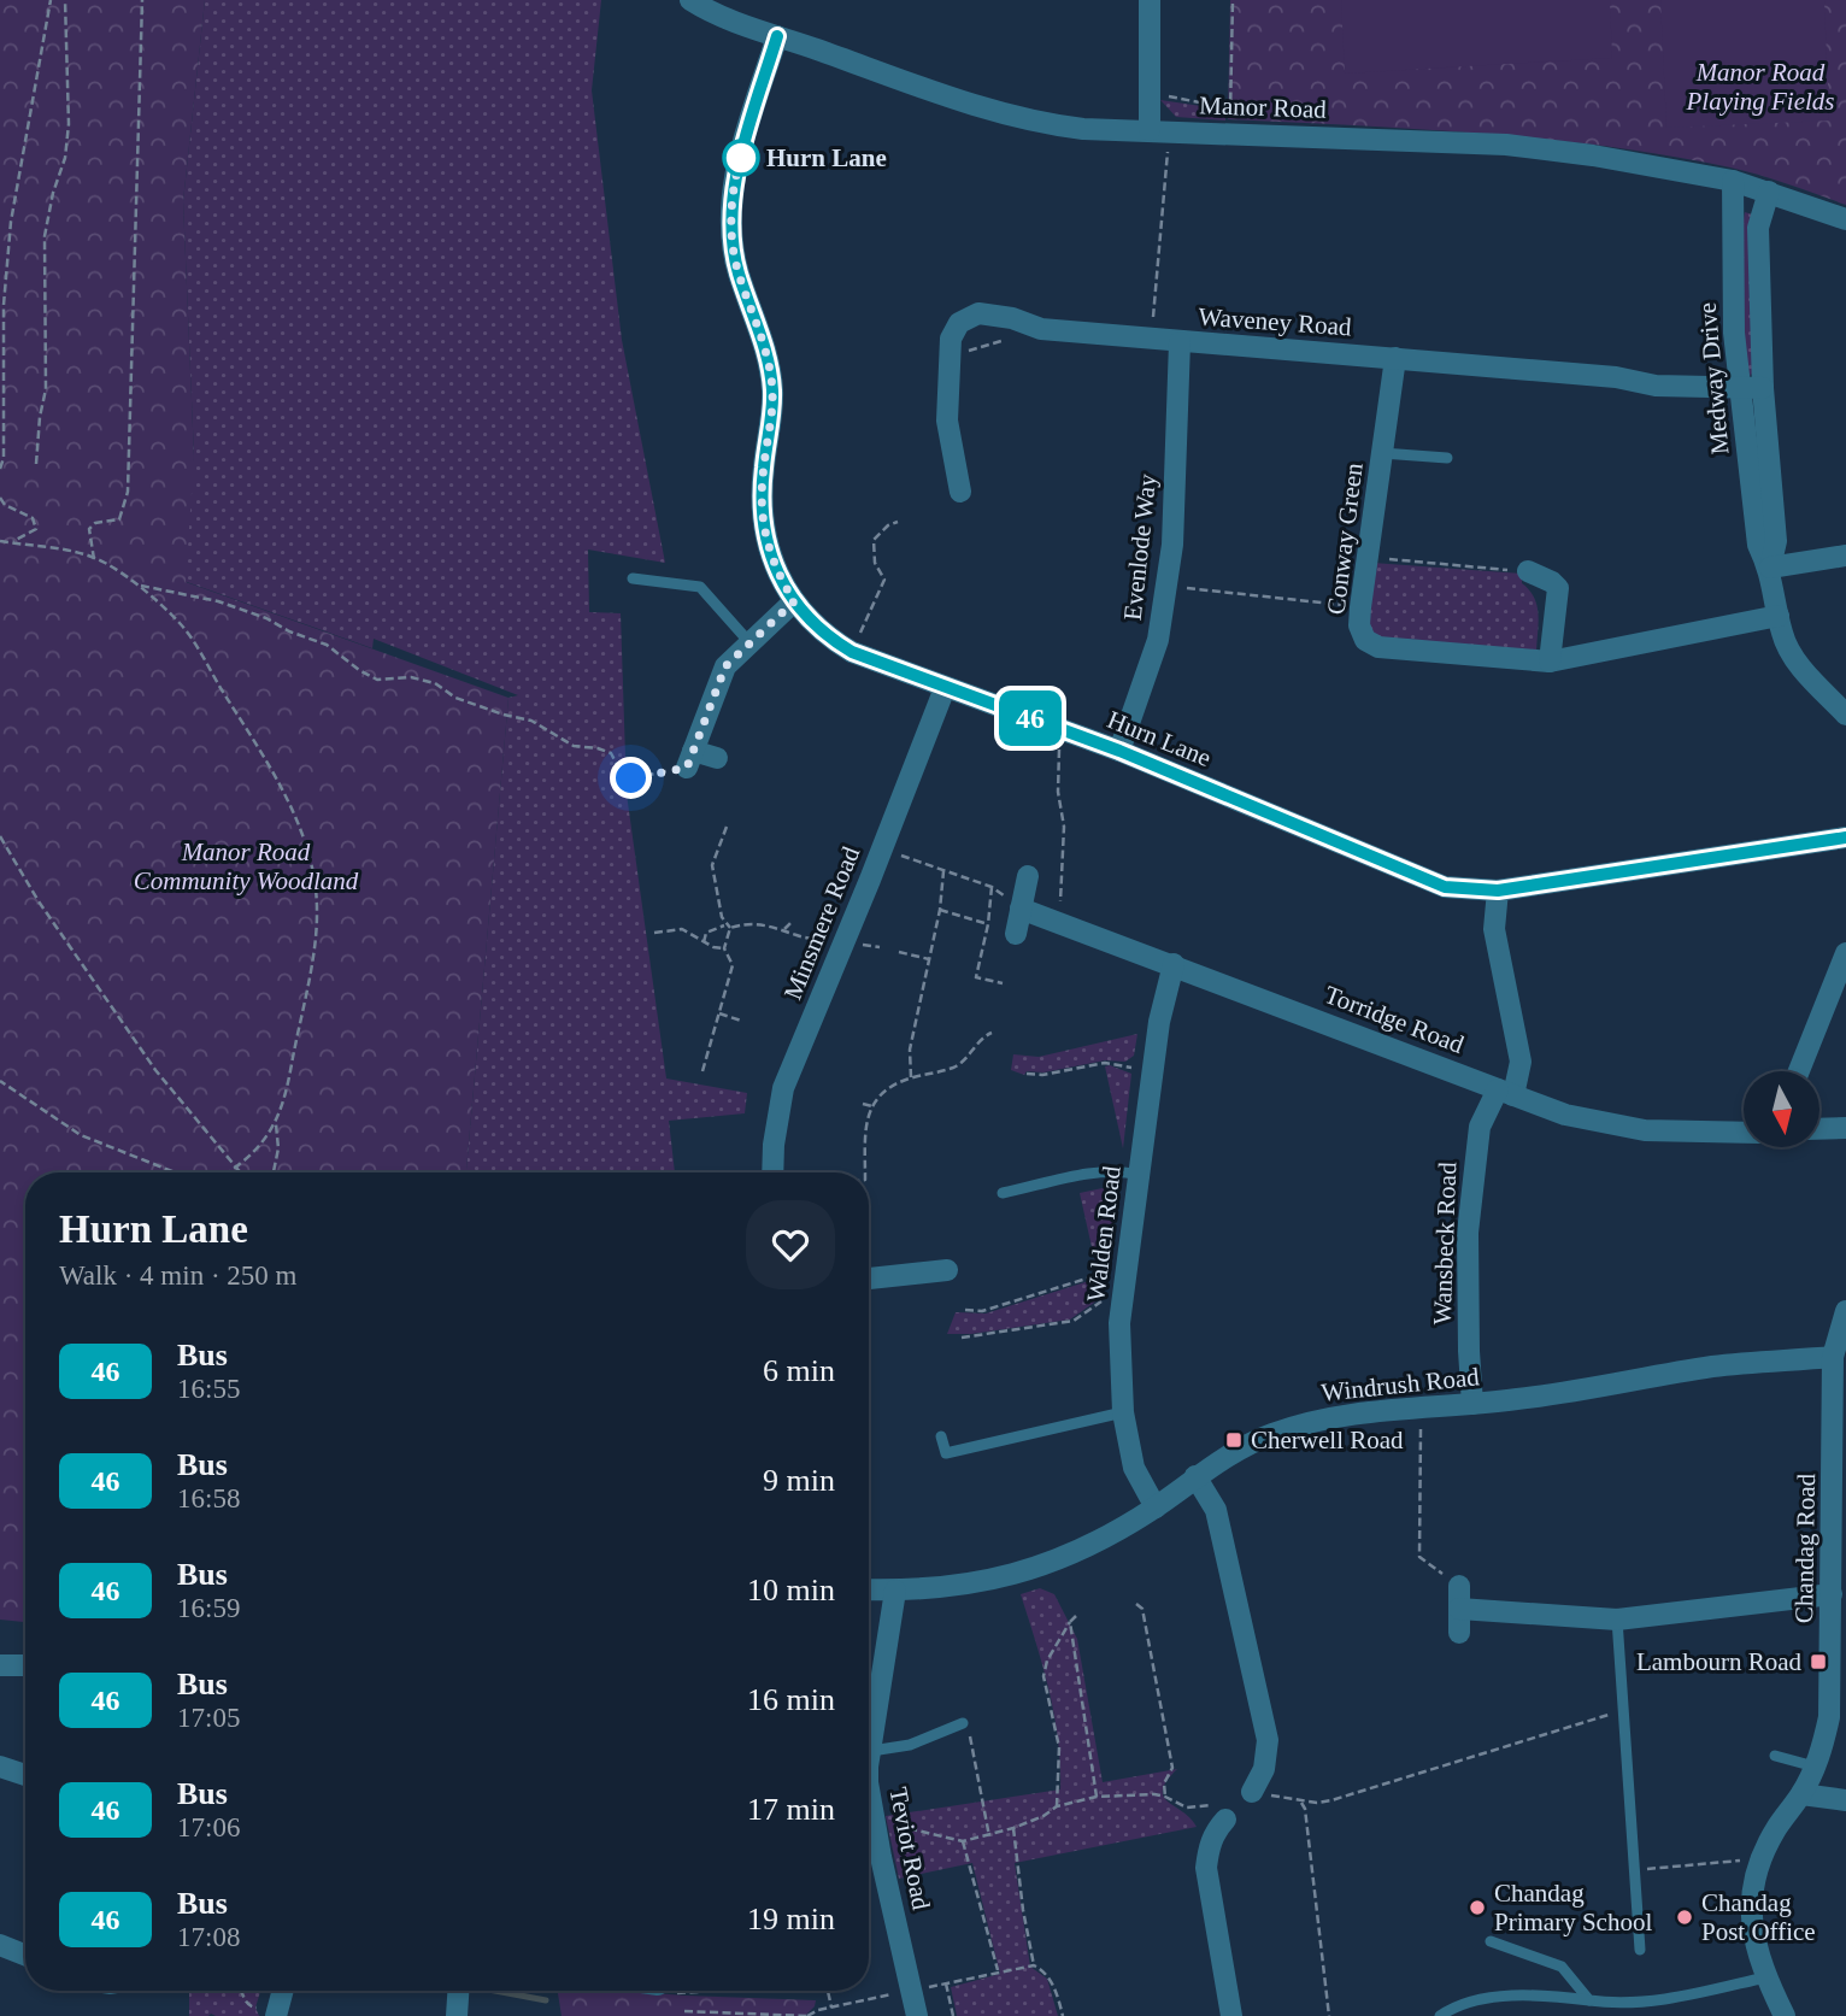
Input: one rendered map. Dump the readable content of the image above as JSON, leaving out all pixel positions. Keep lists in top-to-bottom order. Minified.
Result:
{"streets":{"street":["Manor Road","Waveney Road","Medway Drive","Conway Green","Evenlode Way","Hurn Lane","Minsmere Road","Torridge Road","Walden Road","Wansbeck Road","Windrush Road","Chandag Road","Teviot Road"]},"crossings":[["Manor Road","Medway Drive"],["Manor Road","Hurn Lane"],["Waveney Road","Medway Drive"],["Waveney Road","Conway Green"],["Waveney Road","Evenlode Way"],["Medway Drive","Conway Green"],["Evenlode Way","Hurn Lane"],["Hurn Lane","Minsmere Road"],["Torridge Road","Walden Road"],["Torridge Road","Wansbeck Road"],["Walden Road","Windrush Road"],["Wansbeck Road","Windrush Road"],["Windrush Road","Chandag Road"],["Windrush Road","Teviot Road"]],"parks":["Manor Road Playing Fields","Manor Road Community Woodland"],"places":{"other":["Hurn Lane","Chandag Primary School","Chandag Post Office"],"transit":["Cherwell Road","Lambourn Road"]},"lines":["bus line 46"],"north":"bottom","page":{"on_map":"46","heading":["Hurn Lane","Walk · 4 min · 250 m"],"list":[{"mark":"46","name":"Bus","note":"16:55","value":"6 min"},{"mark":"46","name":"Bus","note":"16:58","value":"9 min"},{"mark":"46","name":"Bus","note":"16:59","value":"10 min"},{"mark":"46","name":"Bus","note":"17:05","value":"16 min"},{"mark":"46","name":"Bus","note":"17:06","value":"17 min"},{"mark":"46","name":"Bus","note":"17:08","value":"19 min"}]}}
